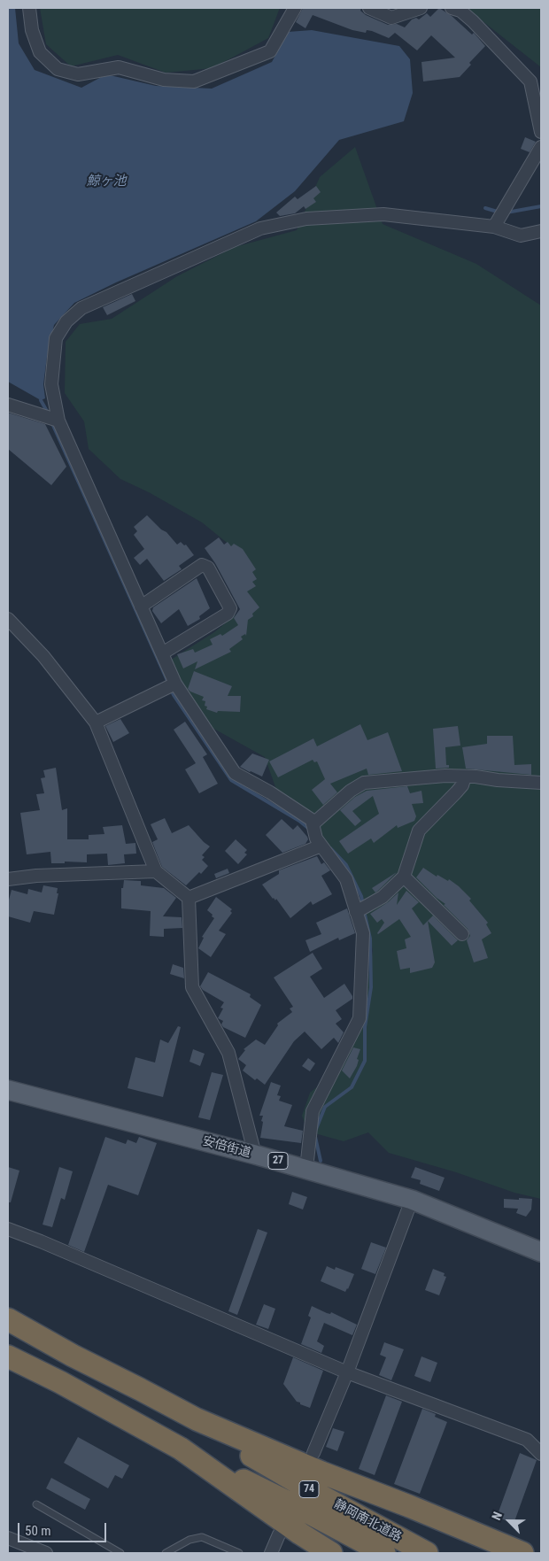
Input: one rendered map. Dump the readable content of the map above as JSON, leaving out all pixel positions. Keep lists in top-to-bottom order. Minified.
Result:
{"streets":{"highway":["74","静岡南北道路"],"main road":["安倍街道","27"]},"water":["鯨ヶ池"],"scale_bar":"50 m","north":"top left"}
